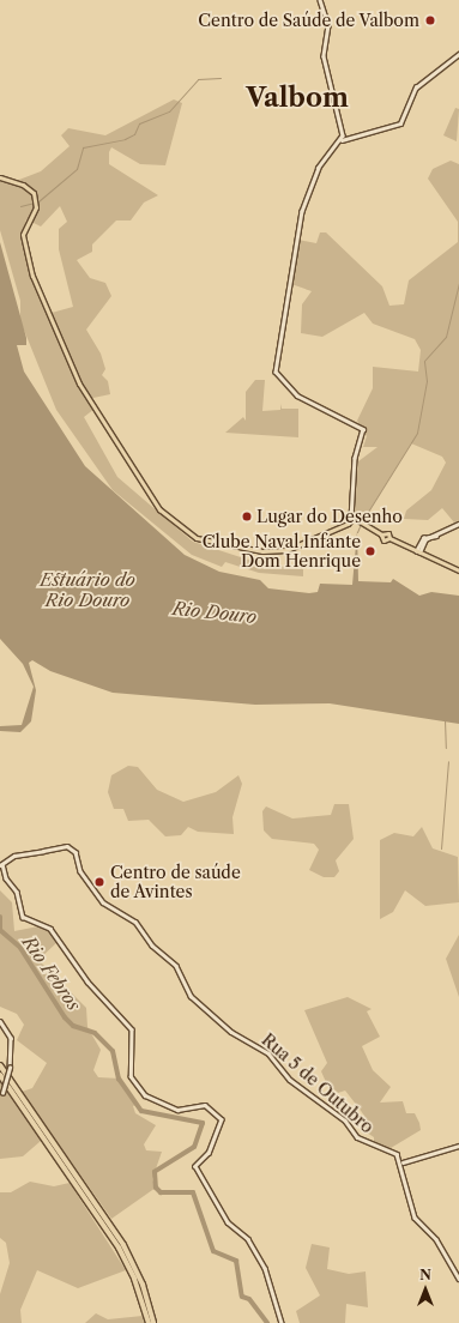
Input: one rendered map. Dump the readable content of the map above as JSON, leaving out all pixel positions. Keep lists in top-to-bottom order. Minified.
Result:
{"streets":{"street":["Rua 5 de Outubro"]},"districts":["Valbom"],"water":["Estuário do Rio Douro","Rio Douro","Rio Febros"],"places":["Centro de Saúde de Valbom","Lugar do Desenho","Clube Naval Infante Dom Henrique","Centro de saúde de Avintes"],"north":"top"}
